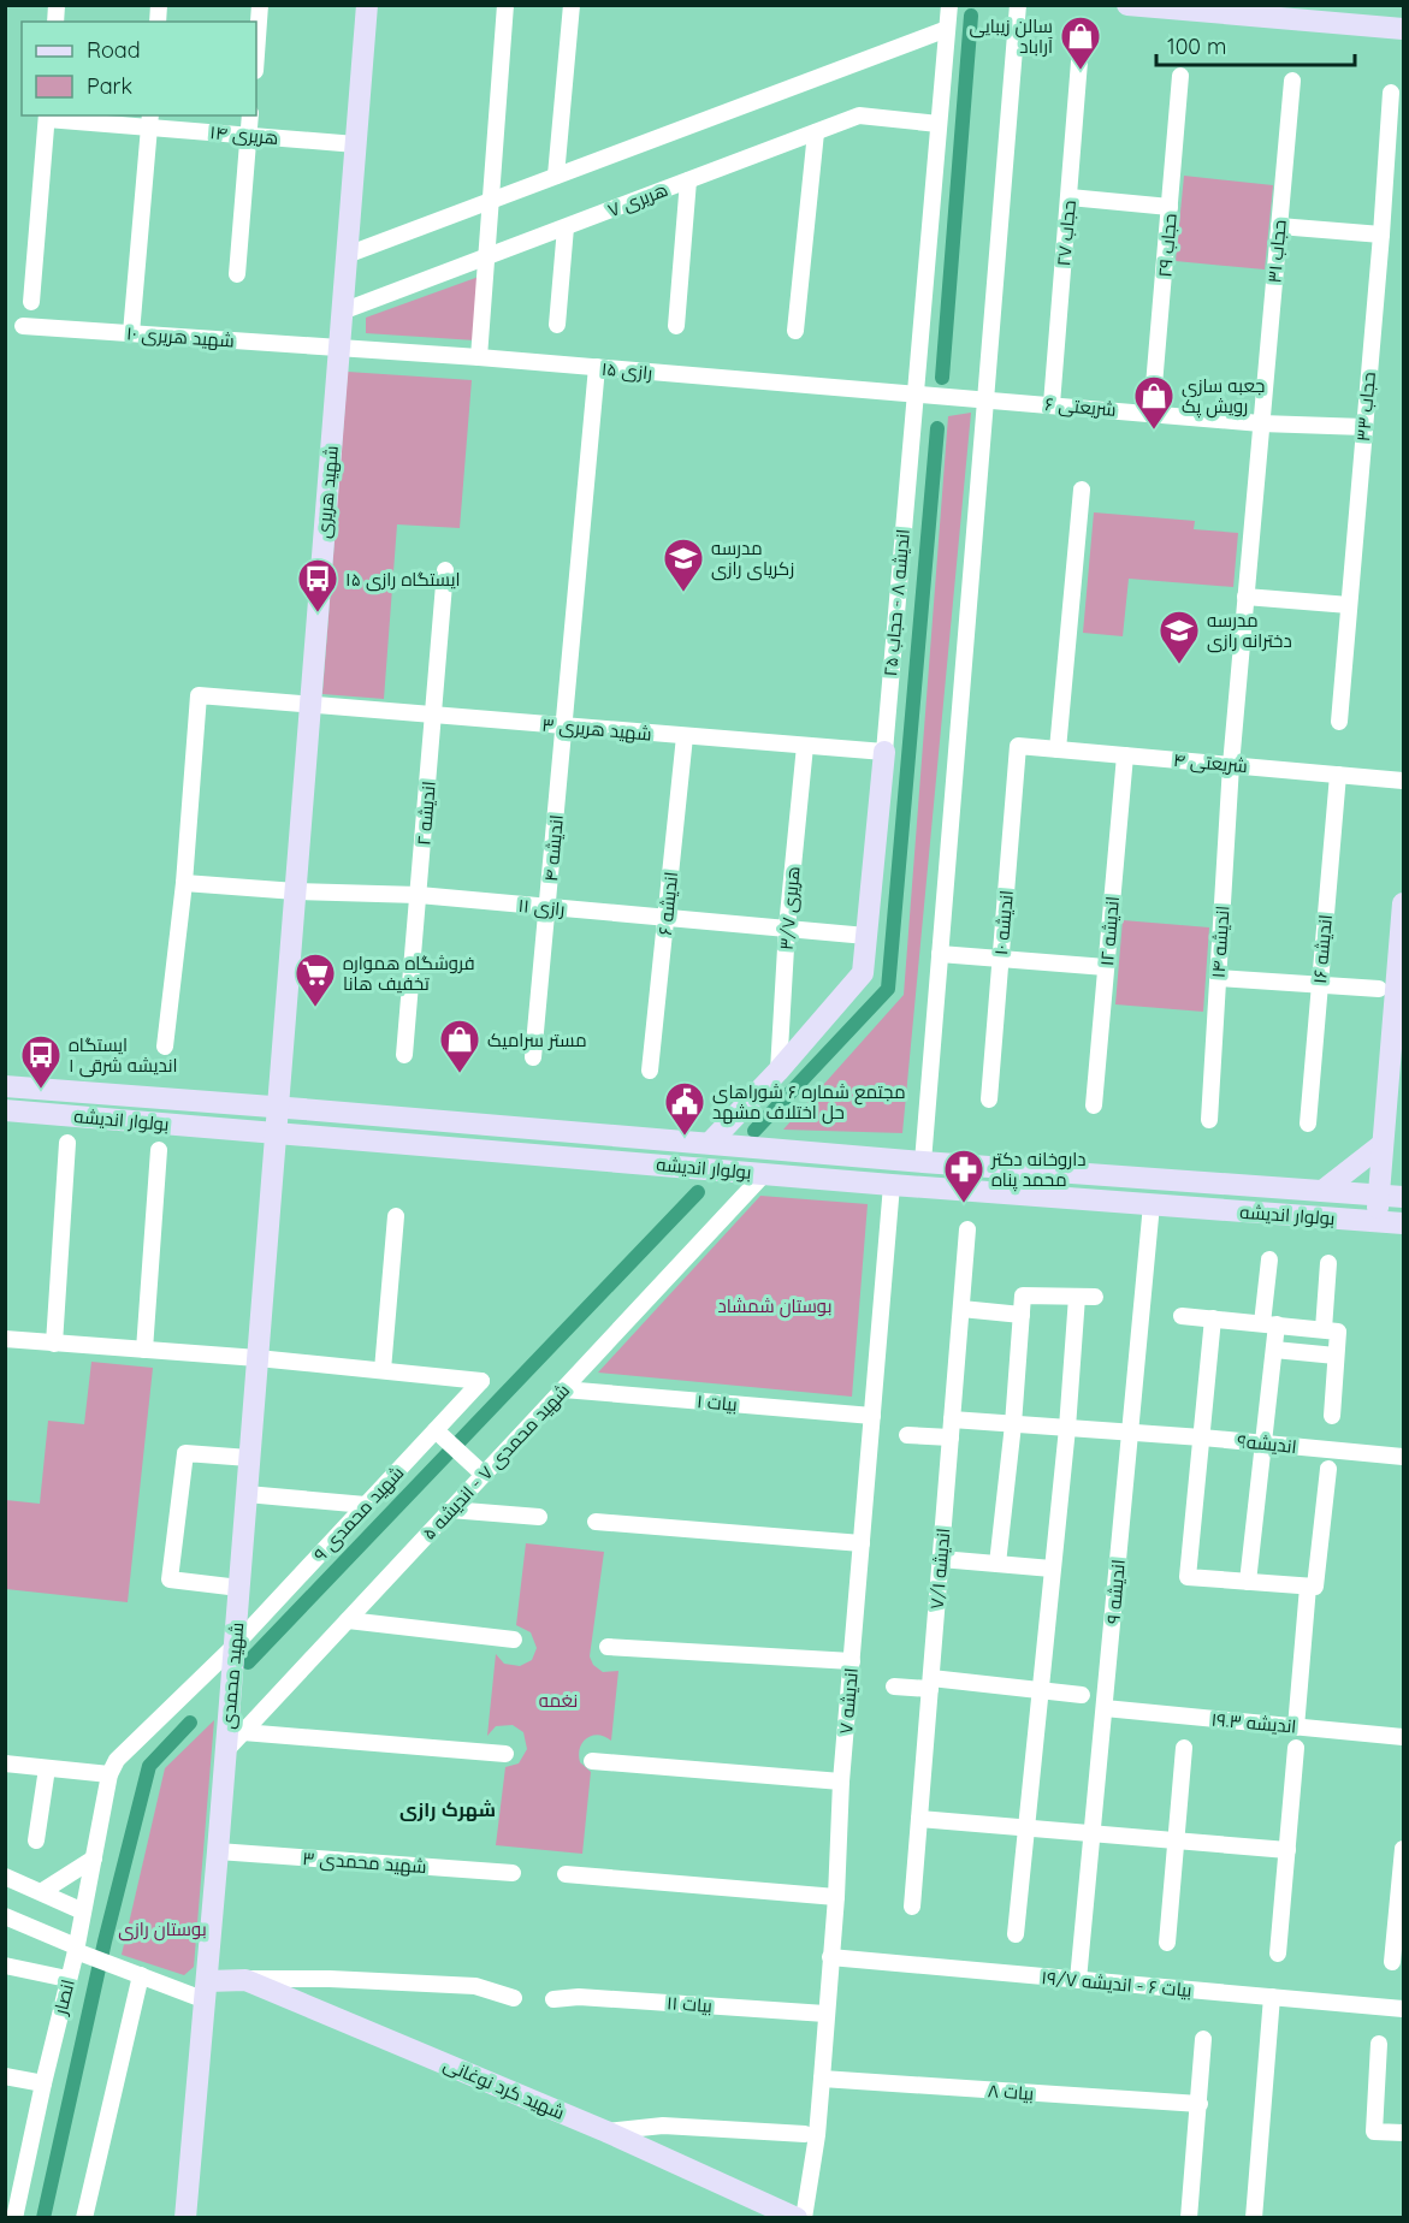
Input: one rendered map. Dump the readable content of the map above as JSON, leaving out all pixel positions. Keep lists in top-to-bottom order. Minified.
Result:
{"streets":{"main road":["شهید هریری","اندیشه ۸ - حجاب ۲۵","بولوار اندیشه","شهید محمدی","شهید کرد نوغانی"],"street":["هریری ۱۴","هریری ۷","حجاب ۲۷","حجاب ۲۹","حجاب ۳۱","شهید هریری ۱۰","رازی ۱۵","شریعتی ۶","حجاب ۳۳","شهید هریری ۳","شریعتی ۴","اندیشه ۲","اندیشه ۴","اندیشه ۶","رازی ۱۱","هریری ۳/۷","اندیشه ۱۰","اندیشه ۱۲","اندیشه ۱۴","اندیشه ۱۶","بیات ۱","اندیشه۹","شهید محمدی ۷ - اندیشه ۵","شهید محمدی ۹","اندیشه ۷/۱","اندیشه ۹","اندیشه ۷","اندیشه ۱۹.۳","شهید محمدی ۳","بیات ۶ - اندیشه ۱۹/۷","انصار","بیات ۱۱","بیات ۸"]},"crossings":[["هریری ۱۴","شهید هریری"],["هریری ۷","شهید هریری"],["هریری ۷","اندیشه ۸ - حجاب ۲۵"],["حجاب ۲۷","شریعتی ۶"],["حجاب ۲۹","شریعتی ۶"],["حجاب ۳۱","شریعتی ۶"],["حجاب ۳۱","اندیشه ۱۴"],["شهید هریری ۱۰","رازی ۱۵"],["شهید هریری ۱۰","شهید هریری"],["رازی ۱۵","شریعتی ۶"],["رازی ۱۵","شهید هریری"],["رازی ۱۵","اندیشه ۸ - حجاب ۲۵"],["رازی ۱۵","اندیشه ۴"],["شریعتی ۶","حجاب ۳۳"],["شهید هریری","شهید هریری ۳"],["شهید هریری","رازی ۱۱"],["شهید هریری","بولوار اندیشه"],["شهید هریری","شهید محمدی"],["اندیشه ۸ - حجاب ۲۵","شهید هریری ۳"],["اندیشه ۸ - حجاب ۲۵","رازی ۱۱"],["اندیشه ۸ - حجاب ۲۵","هریری ۳/۷"],["اندیشه ۸ - حجاب ۲۵","بولوار اندیشه"],["شهید هریری ۳","اندیشه ۲"],["شهید هریری ۳","اندیشه ۴"],["شهید هریری ۳","اندیشه ۶"],["شهید هریری ۳","رازی ۱۱"],["شهید هریری ۳","هریری ۳/۷"],["شریعتی ۴","اندیشه ۱۰"],["شریعتی ۴","اندیشه ۱۲"],["شریعتی ۴","اندیشه ۱۴"],["شریعتی ۴","اندیشه ۱۶"],["اندیشه ۲","رازی ۱۱"],["اندیشه ۴","رازی ۱۱"],["اندیشه ۶","رازی ۱۱"],["رازی ۱۱","هریری ۳/۷"],["بولوار اندیشه","شهید محمدی ۷ - اندیشه ۵"],["بولوار اندیشه","اندیشه ۹"],["بولوار اندیشه","شهید محمدی"],["بولوار اندیشه","اندیشه ۷"],["بیات ۱","شهید محمدی ۷ - اندیشه ۵"],["بیات ۱","اندیشه ۷"],["اندیشه۹","اندیشه ۷/۱"],["اندیشه۹","اندیشه ۹"],["شهید محمدی ۷ - اندیشه ۵","شهید محمدی"],["شهید محمدی ۹","شهید محمدی"],["شهید محمدی ۹","انصار"],["اندیشه ۹","اندیشه ۱۹.۳"],["اندیشه ۹","بیات ۶ - اندیشه ۱۹/۷"],["شهید محمدی","شهید محمدی ۳"],["شهید محمدی","شهید کرد نوغانی"],["اندیشه ۷","بیات ۶ - اندیشه ۱۹/۷"],["اندیشه ۷","بیات ۱۱"],["اندیشه ۷","بیات ۸"]],"districts":["شهرک رازی"],"parks":["بوستان شمشاد","نغمه","بوستان رازی"],"places":{"shop":["سالن زیبایی آراباد","جعبه سازی رویش پک","مستر سرامیک"],"school or university":["مدرسه زکریای رازی","مدرسه دخترانه رازی"],"bus stop":["ایستگاه رازی ۱۵","ایستگاه اندیشه شرقی ۱"],"supermarket":["فروشگاه همواره تخفیف هانا"],"public building":["مجتمع شماره ۶ شوراهای حل اختلاف مشهد"],"pharmacy":["داروخانه دکتر محمد پناه"]},"legend":["Road","Park"],"scale_bar":"100 m"}
